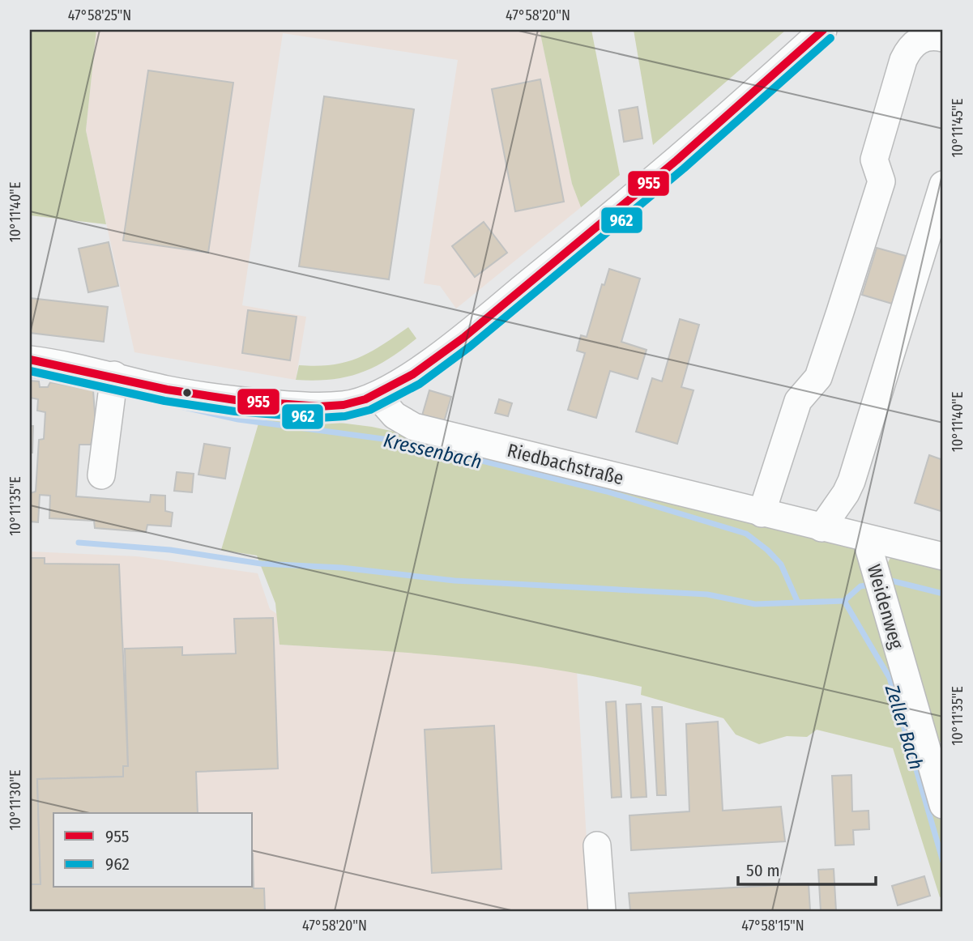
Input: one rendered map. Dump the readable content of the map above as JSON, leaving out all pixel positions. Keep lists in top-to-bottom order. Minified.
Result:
{"streets":{"street":["Riedbachstraße","Weidenweg"]},"crossings":[["Riedbachstraße","Weidenweg"]],"water":["Kressenbach","Zeller Bach"],"lines":["transit line 955","transit line 962"],"legend":["955","962"],"scale_bar":"50 m","coordinates":["47°58'25\"N","47°58'20\"N","10°11'45\"E","10°11'40\"E","10°11'35\"E","10°11'30\"E","47°58'15\"N"]}
